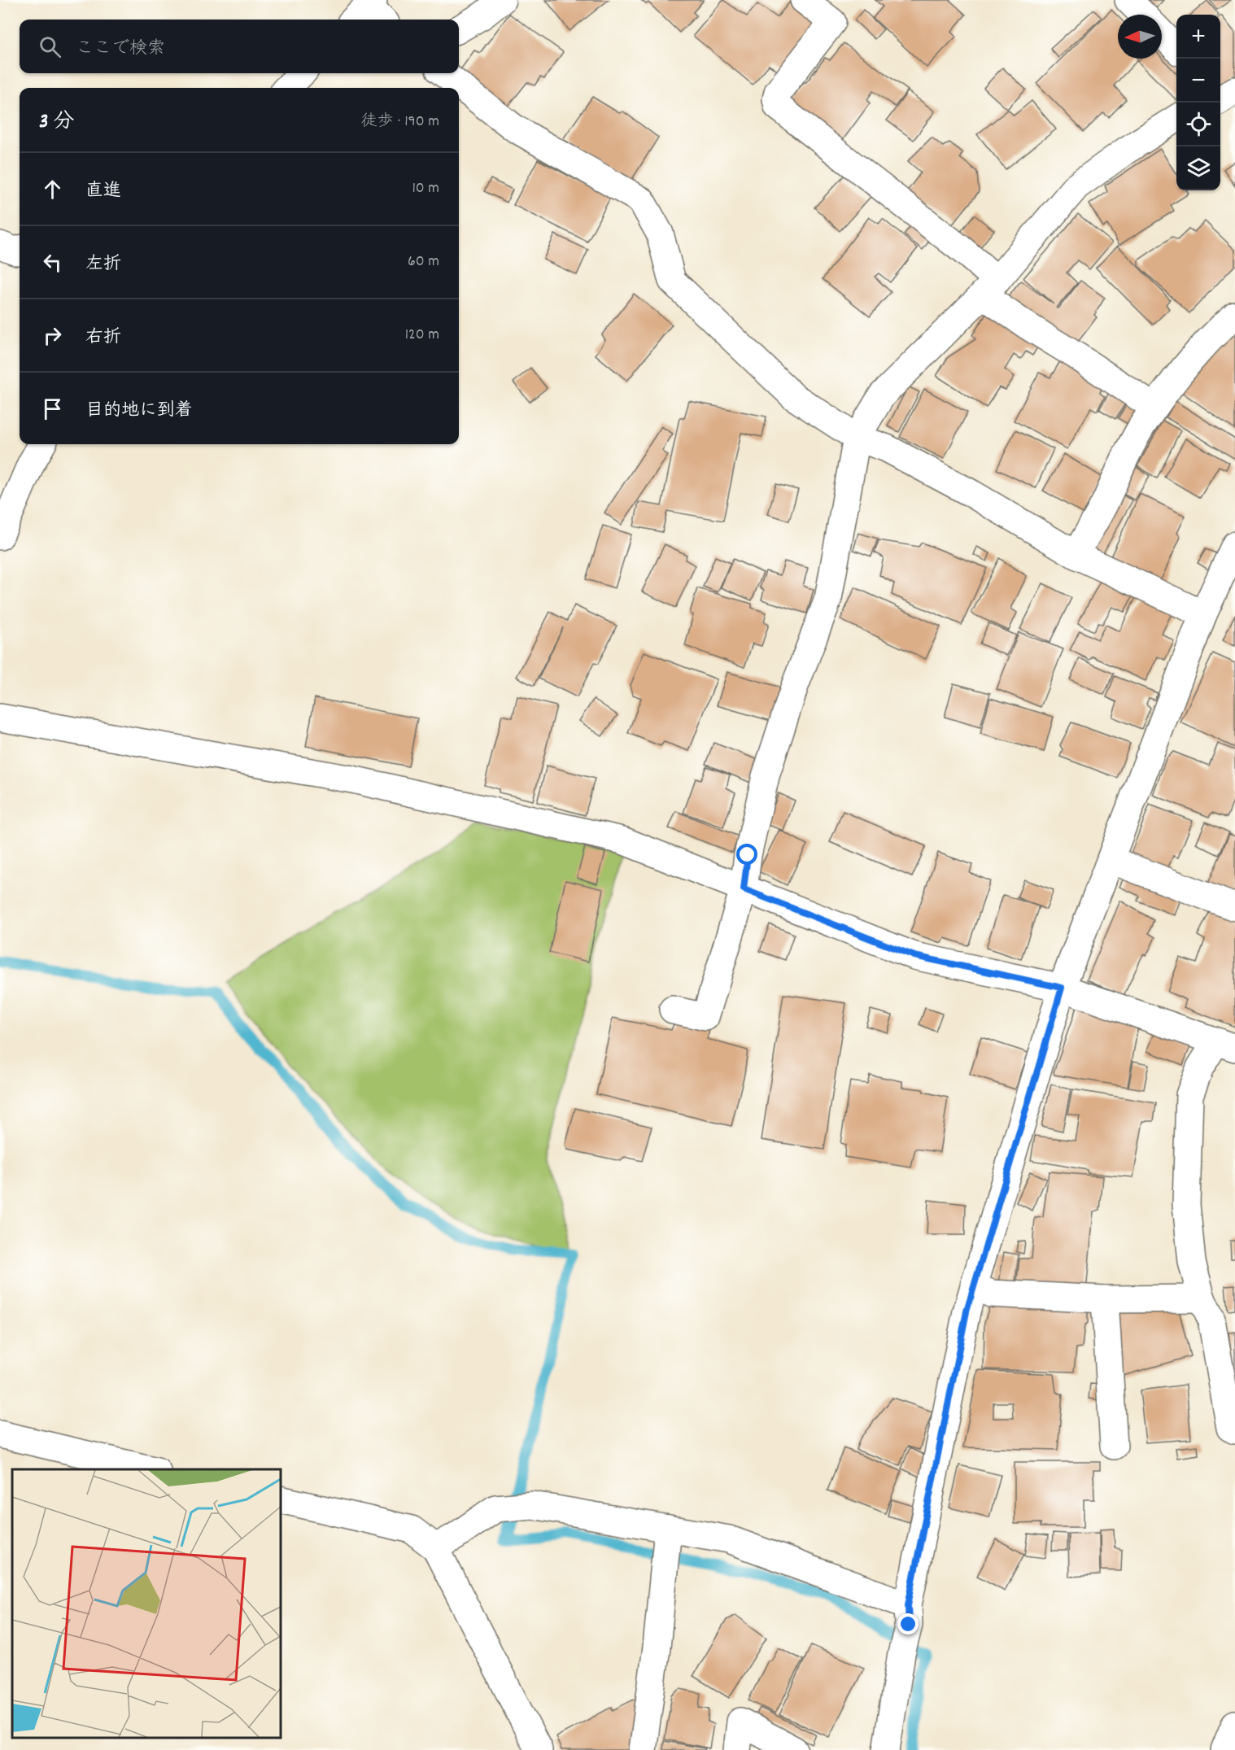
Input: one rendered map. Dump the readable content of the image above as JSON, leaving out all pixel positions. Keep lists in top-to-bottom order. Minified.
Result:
{"north":"left","page":{"map_buttons":["+","−"],"search":"ここで検索","heading":["3 分","徒歩 · 190 m"],"list":[["直進","10 m"],["左折","60 m"],["右折","120 m"],"目的地に到着"]}}
